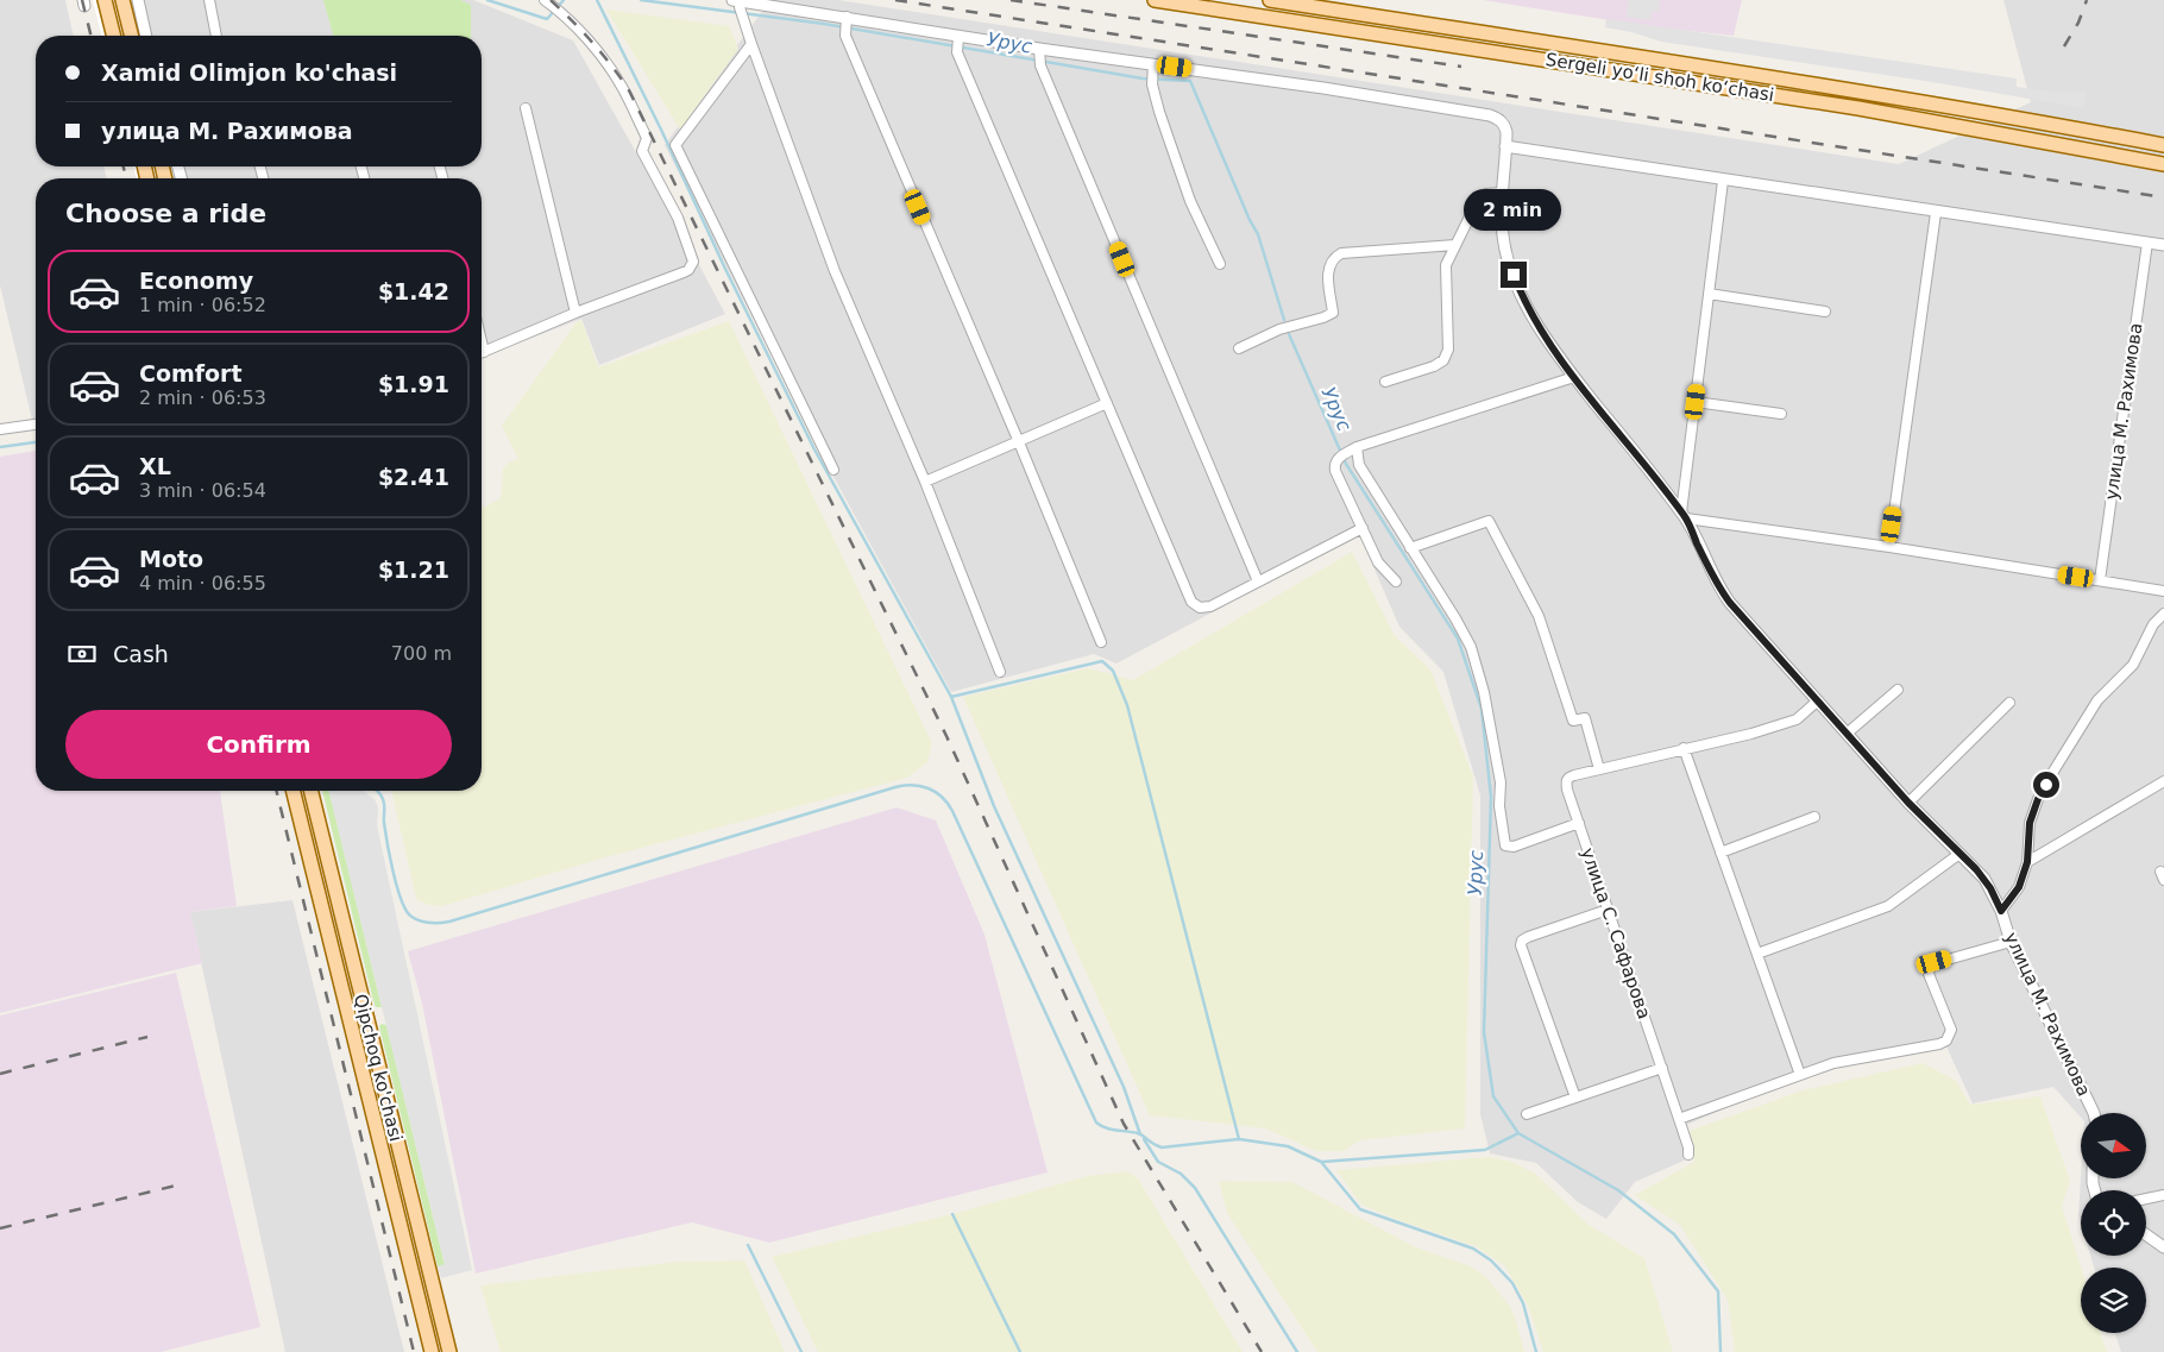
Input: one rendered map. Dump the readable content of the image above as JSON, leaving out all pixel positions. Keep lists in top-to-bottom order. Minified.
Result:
{"streets":{"main road":["Sergeli yo‘li shoh ko‘chasi","Qipchoq ko'chasi"],"street":["улица М. Рахимова","улица С. Сафарова"]},"crossings":[["улица М. Рахимова","улица С. Сафарова"]],"water":["Урус"],"north":"right","page":{"banner":["Xamid Olimjon ko'chasi","улица М. Рахимова"],"heading":"Choose a ride","bubble":"2 min","list":[{"name":"Economy","note":"1 min · 06:52","value":"$1.42"},{"name":"Comfort","note":"2 min · 06:53","value":"$1.91"},{"name":"XL","note":"3 min · 06:54","value":"$2.41"},{"name":"Moto","note":"4 min · 06:55","value":"$1.21"}],"pay":["Cash","700 m"],"buttons":"Confirm"}}
